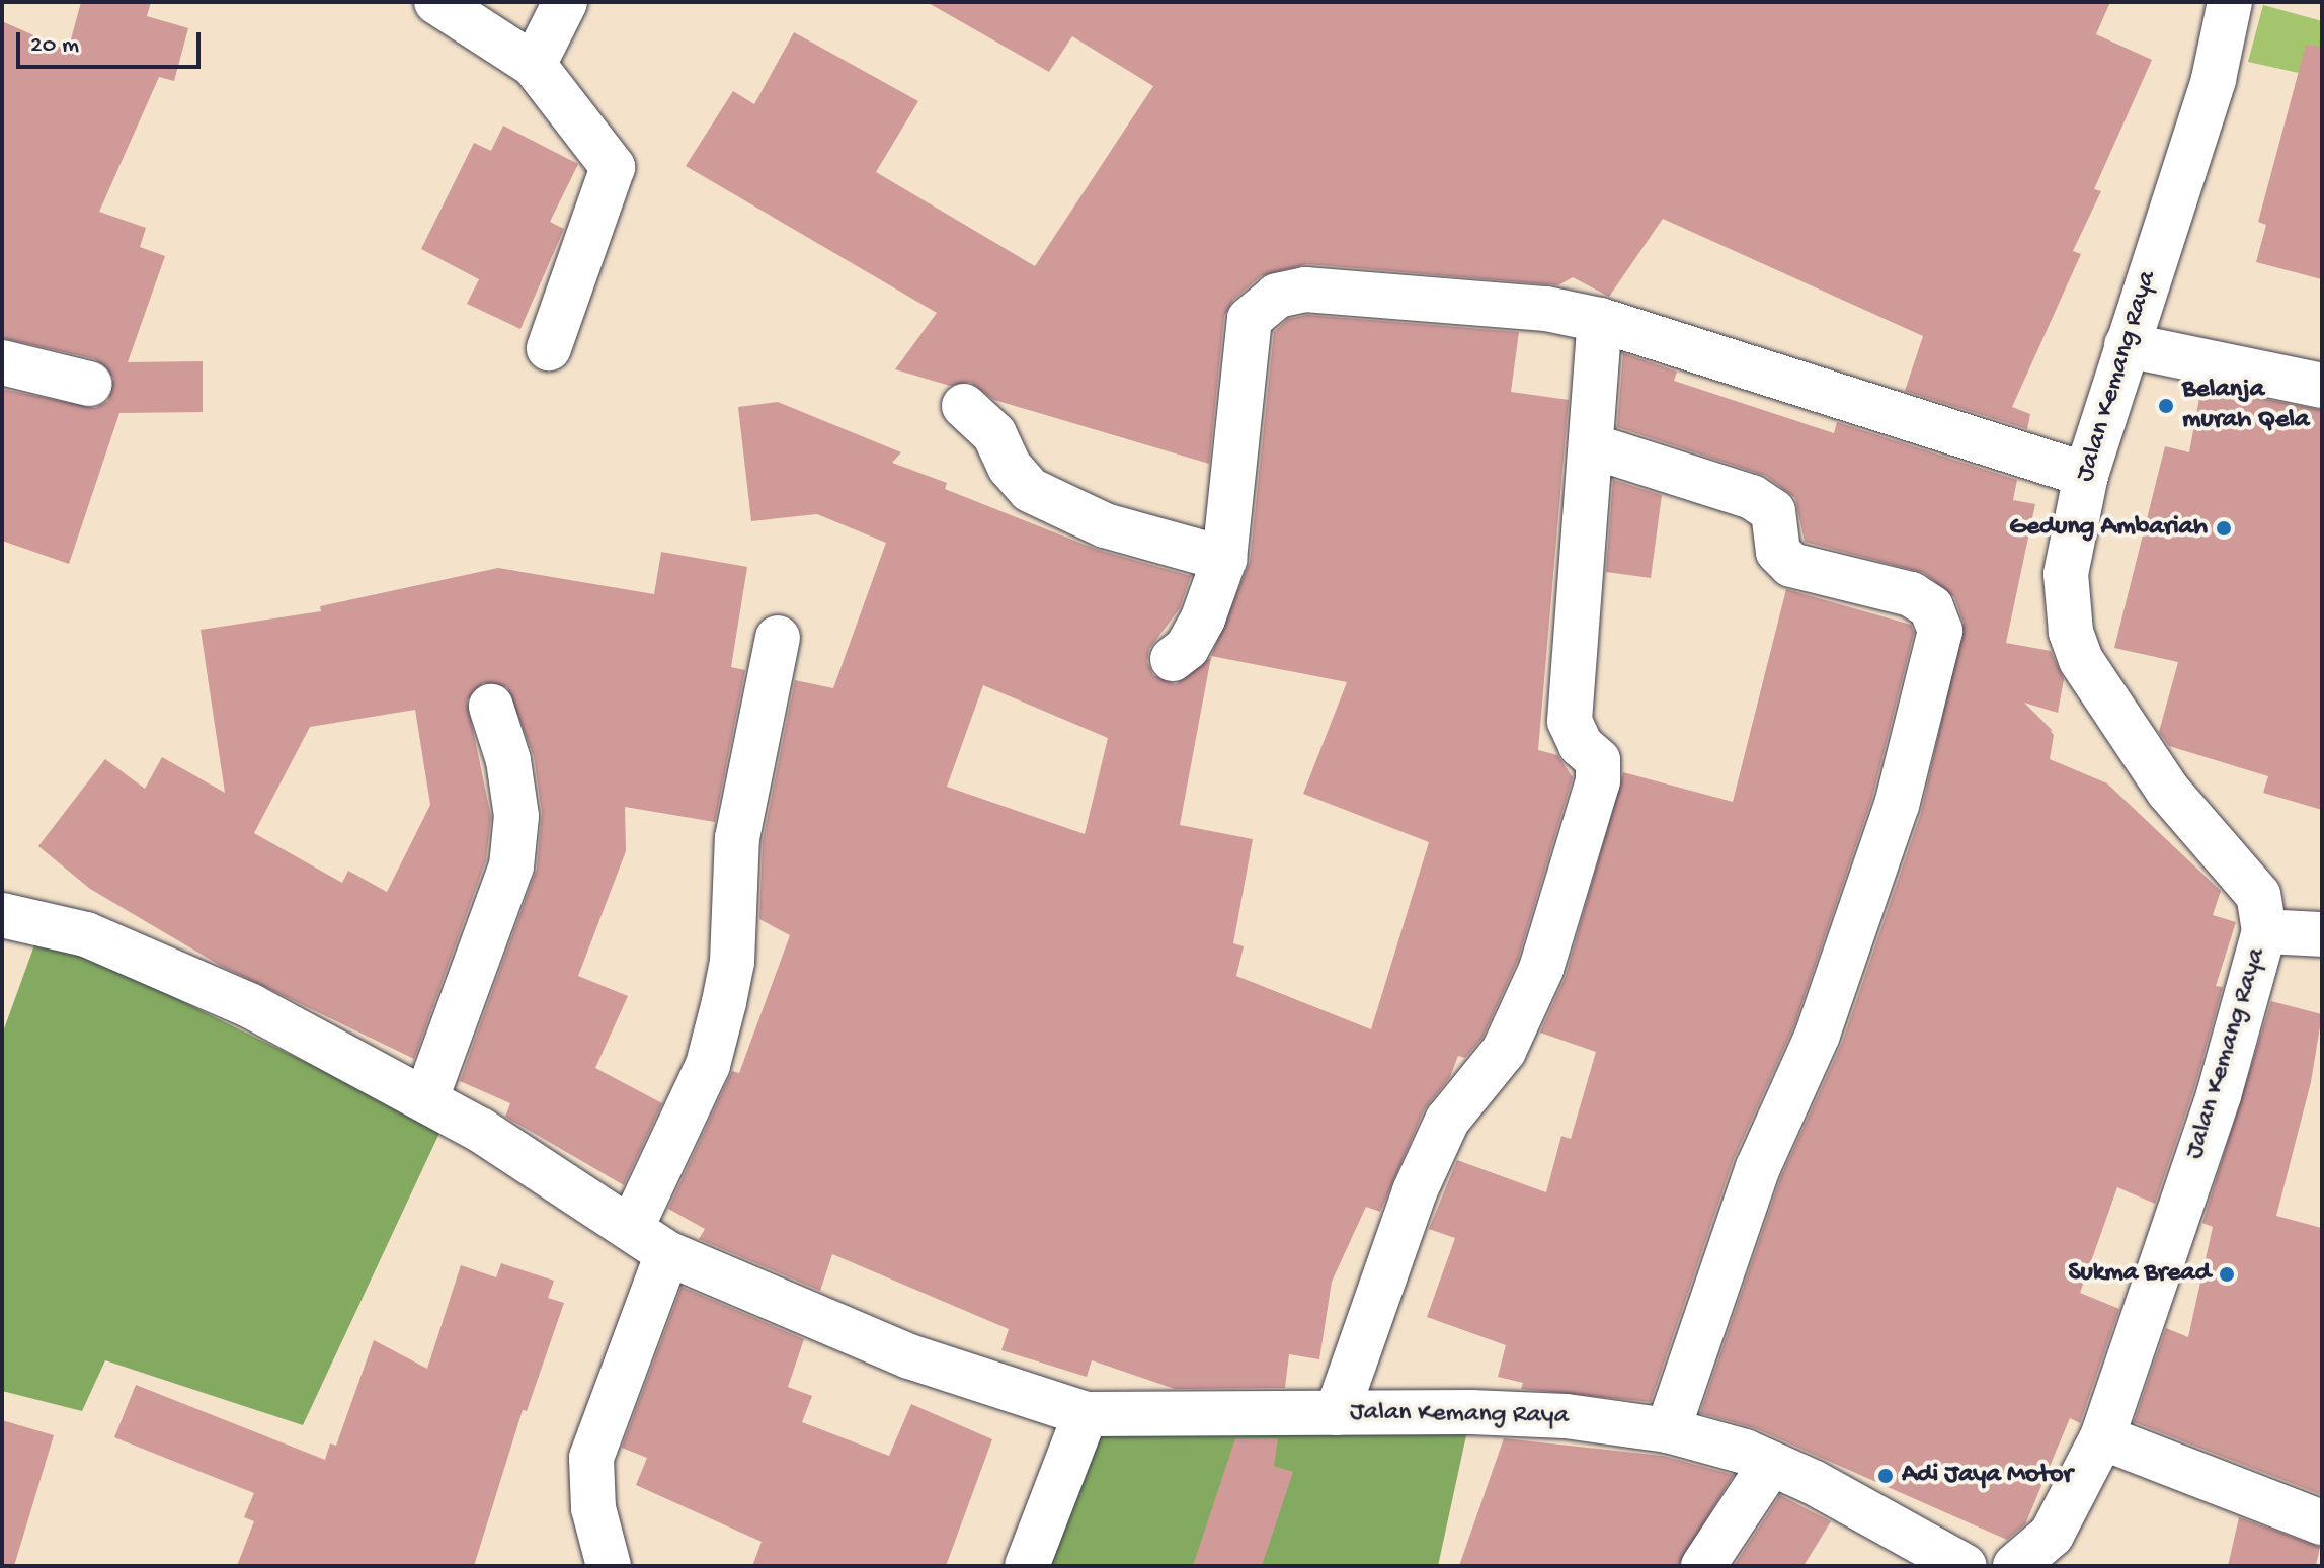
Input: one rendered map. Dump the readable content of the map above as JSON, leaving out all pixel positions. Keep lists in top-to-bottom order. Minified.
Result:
{"streets":{"street":["Jalan Kemang Raya"]},"places":["Belanja murah Qela","Gedung Ambariah","Sukma Bread","Adi Jaya Motor"],"scale_bar":"20 m"}
